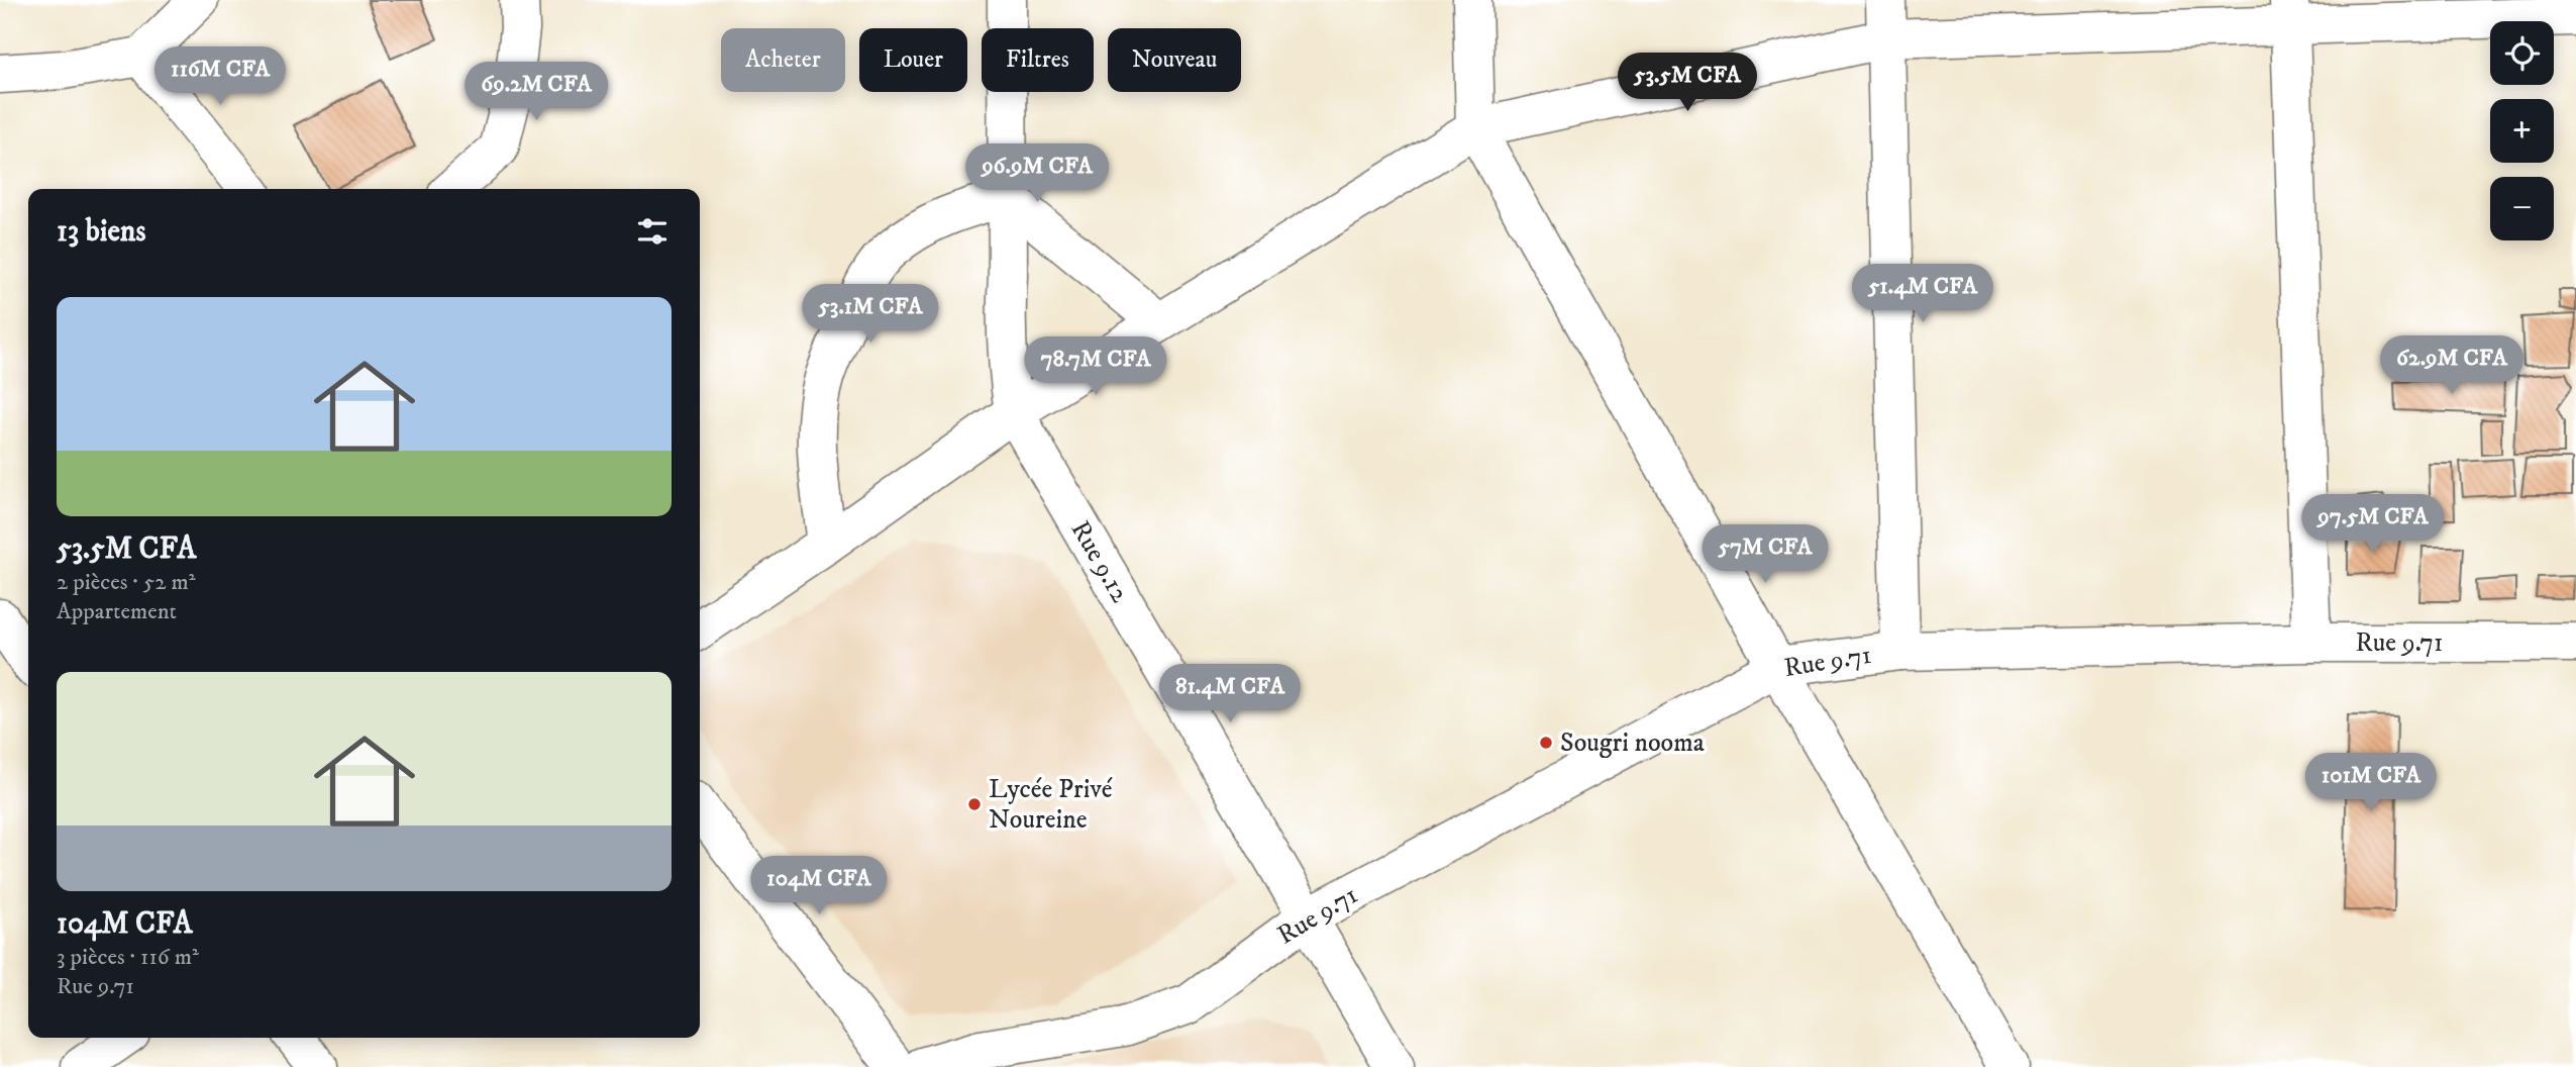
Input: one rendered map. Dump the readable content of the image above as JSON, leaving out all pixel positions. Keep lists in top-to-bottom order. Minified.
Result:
{"streets":{"street":["Rue 9.12","Rue 9.71"]},"crossings":[["Rue 9.12","Rue 9.71"]],"places":["Sougri nooma","Lycée Privé Noureine"],"page":{"map_buttons":["+","−"],"chip":["Acheter","Louer","Filtres","Nouveau"],"price":["116M CFA","53.5M CFA","69.2M CFA","96.9M CFA","51.4M CFA","53.1M CFA","62.9M CFA","78.7M CFA","97.5M CFA","57M CFA","81.4M CFA","101M CFA","104M CFA"],"heading":"13 biens","list":[{"name":"53.5M CFA","note":"2 pièces · 52 m² · Appartement"},{"name":"104M CFA","note":"3 pièces · 116 m² · Rue 9.71"}]}}
